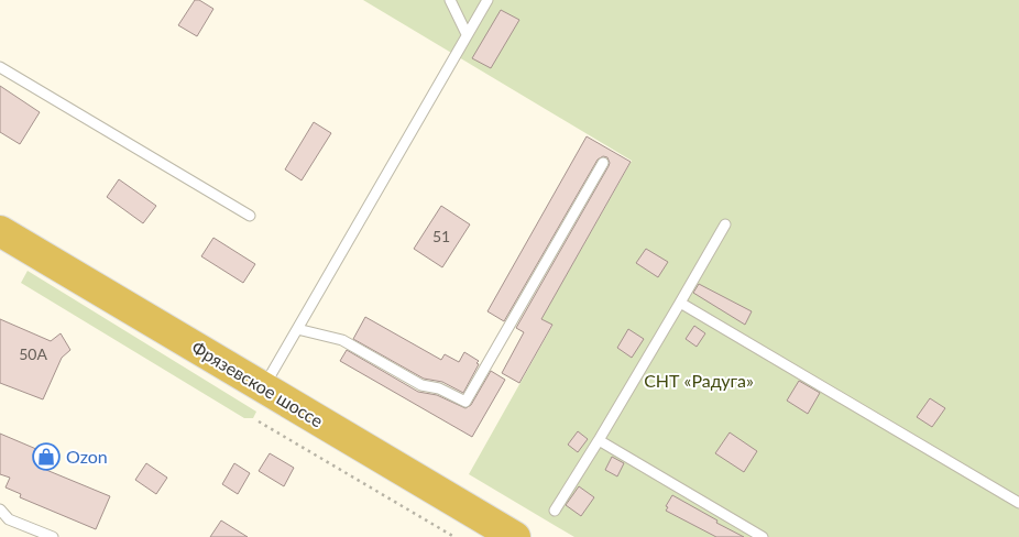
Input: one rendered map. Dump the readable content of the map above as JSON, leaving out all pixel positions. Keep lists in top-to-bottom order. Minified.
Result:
{"streets":{"highway":["Фрязевское шоссе"]},"parks":["СНТ «Радуга»"],"places":{"shop":["Ozon"]},"house_numbers":["51","50А"]}
